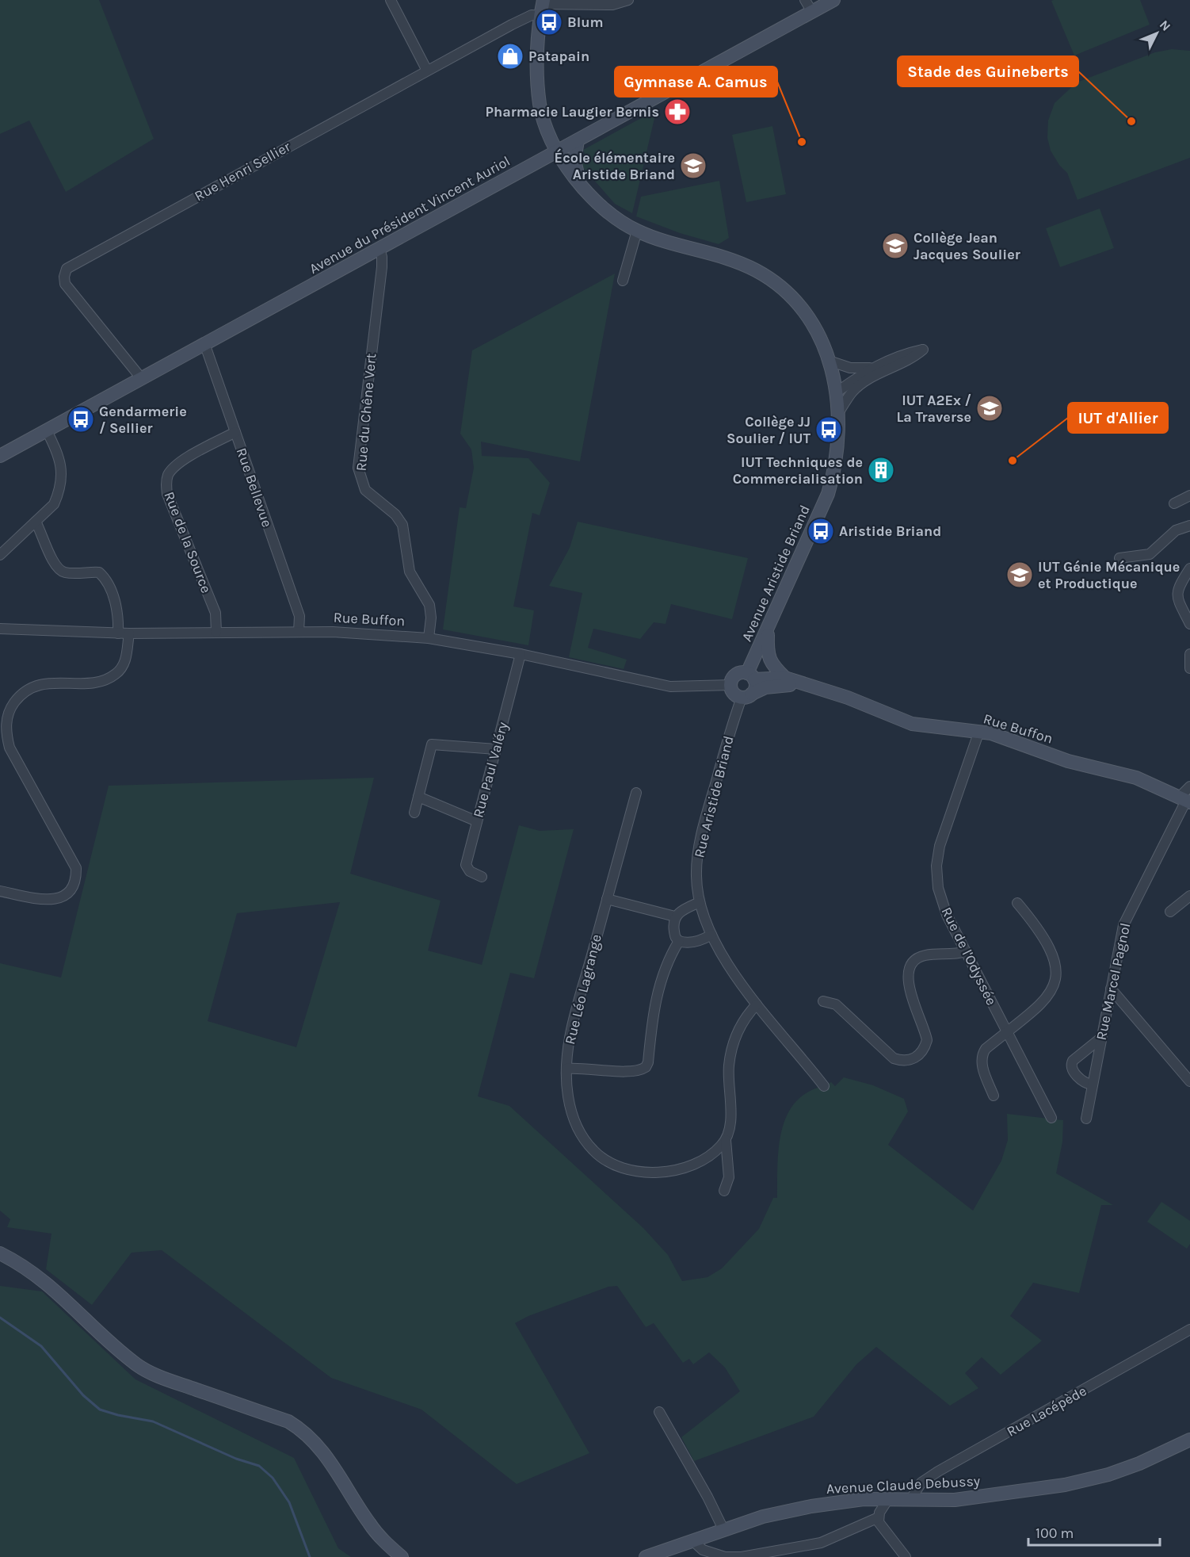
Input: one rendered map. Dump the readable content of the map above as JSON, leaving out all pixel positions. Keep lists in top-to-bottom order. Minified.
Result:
{"streets":{"main road":["Avenue du Président Vincent Auriol","Avenue Aristide Briand","Rue Buffon","Avenue Claude Debussy"],"street":["Rue Henri Sellier","Rue du Chêne Vert","Rue Bellevue","Rue de la Source","Rue Paul Valéry","Rue Aristide Briand","Rue de l'Odyssée","Rue Marcel Pagnol","Rue Léo Lagrange","Rue Lacépède"]},"crossings":[["Rue Henri Sellier","Avenue du Président Vincent Auriol"],["Rue Henri Sellier","Avenue Aristide Briand"],["Avenue du Président Vincent Auriol","Rue du Chêne Vert"],["Avenue du Président Vincent Auriol","Rue Bellevue"],["Avenue du Président Vincent Auriol","Avenue Aristide Briand"],["Rue du Chêne Vert","Rue Buffon"],["Rue Bellevue","Rue de la Source"],["Rue Bellevue","Rue Buffon"],["Rue de la Source","Rue Buffon"],["Avenue Aristide Briand","Rue Buffon"],["Avenue Aristide Briand","Rue Aristide Briand"],["Rue Buffon","Rue Paul Valéry"],["Rue Buffon","Rue Aristide Briand"],["Rue Buffon","Rue de l'Odyssée"],["Rue Buffon","Rue Marcel Pagnol"],["Rue Lacépède","Avenue Claude Debussy"]],"places":{"bus stop":["Blum","Gendarmerie / Sellier","Collège JJ Soulier / IUT","Aristide Briand"],"shop":["Patapain"],"pharmacy":["Pharmacie Laugier Bernis"],"other":["Stade des Guineberts","Gymnase A. Camus","IUT d'Allier"],"school or university":["École élémentaire Aristide Briand","Collège Jean Jacques Soulier","IUT A2Ex / La Traverse","IUT Génie Mécanique et Productique"],"building":["IUT Techniques de Commercialisation"]},"scale_bar":"100 m","north":"top right"}
